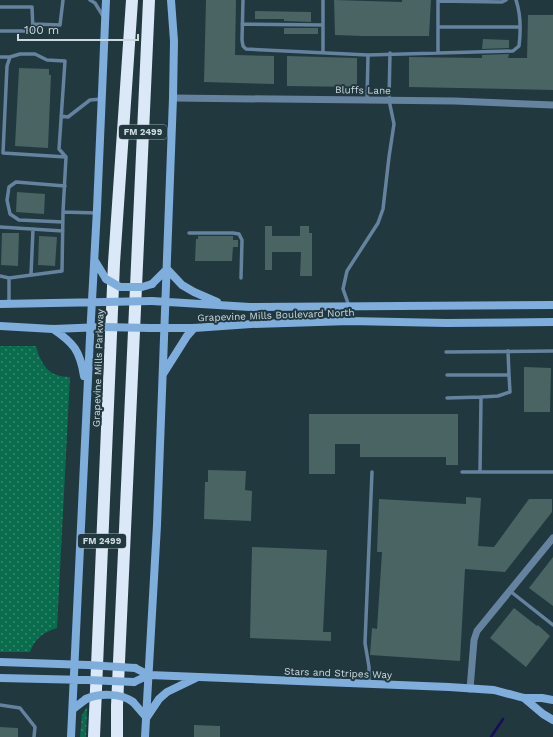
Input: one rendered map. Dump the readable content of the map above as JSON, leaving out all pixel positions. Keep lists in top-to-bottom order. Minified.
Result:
{"streets":{"highway":["FM 2499","Grapevine Mills Parkway"],"main road":["Grapevine Mills Boulevard North","Stars and Stripes Way"],"street":["Bluffs Lane"]},"crossings":[["Grapevine Mills Boulevard North","Grapevine Mills Parkway"],["Grapevine Mills Parkway","Stars and Stripes Way"]],"scale_bar":"100 m"}
